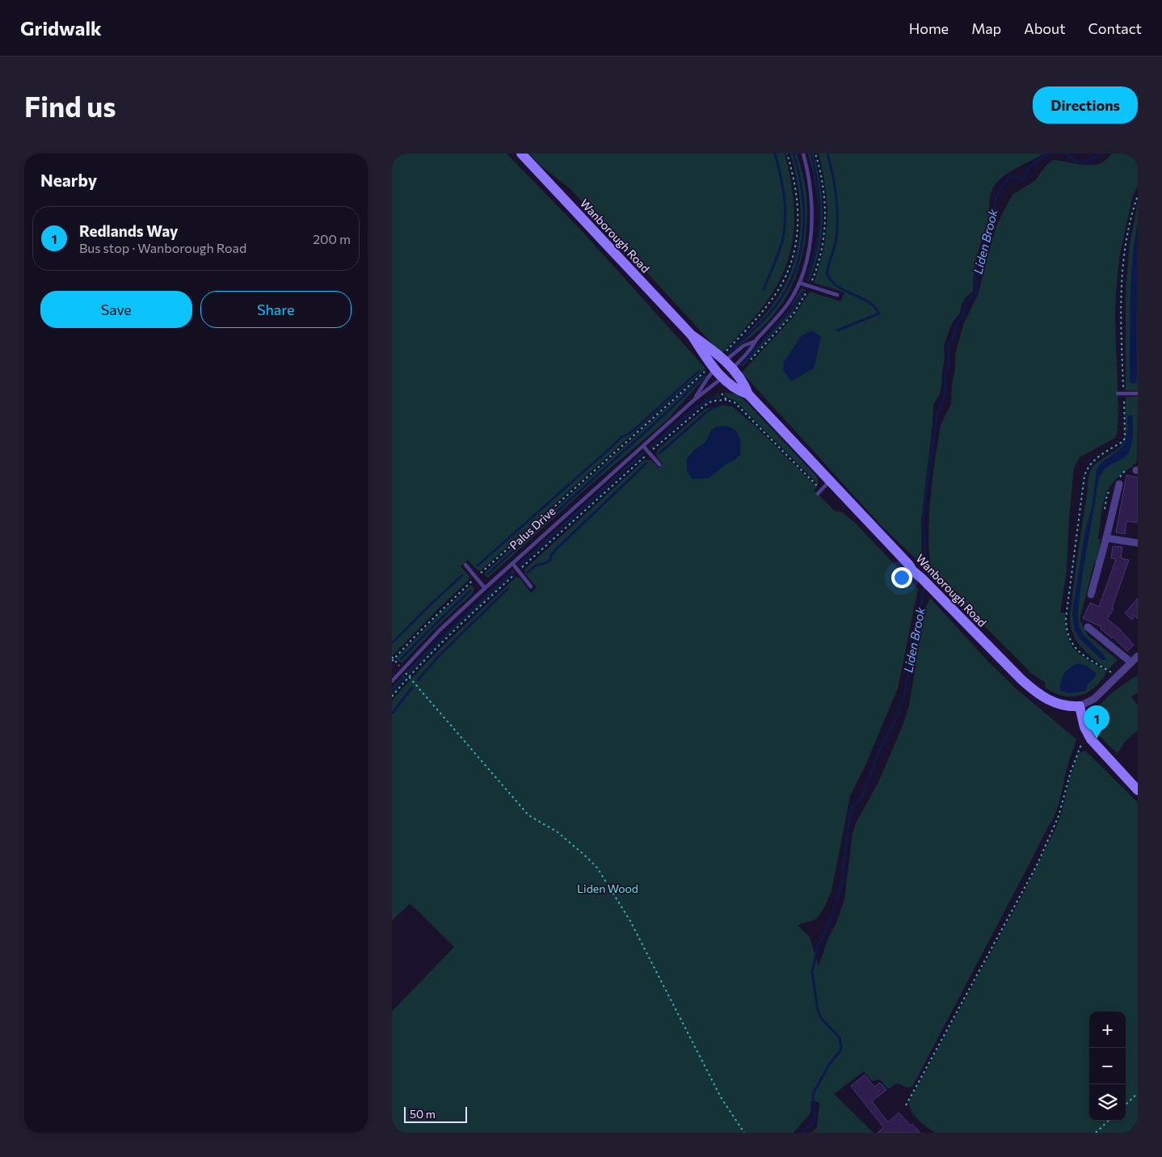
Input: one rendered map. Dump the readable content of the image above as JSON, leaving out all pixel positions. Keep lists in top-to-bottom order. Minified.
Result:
{"streets":{"street":["Wanborough Road","Palus Drive"]},"crossings":[["Wanborough Road","Palus Drive"]],"water":["Liden Brook"],"parks":["Liden Wood"],"scale_bar":"50 m","page":{"header":"Gridwalk","nav":["Home","Map","About","Contact"],"buttons":["Directions",["Save","Share"]],"title":"Find us","heading":"Nearby","list":[{"mark":"1","name":"Redlands Way","note":"Bus stop · Wanborough Road","value":"200 m"}],"pins":"1","map_buttons":["+","−"],"scale":"50 m"}}
